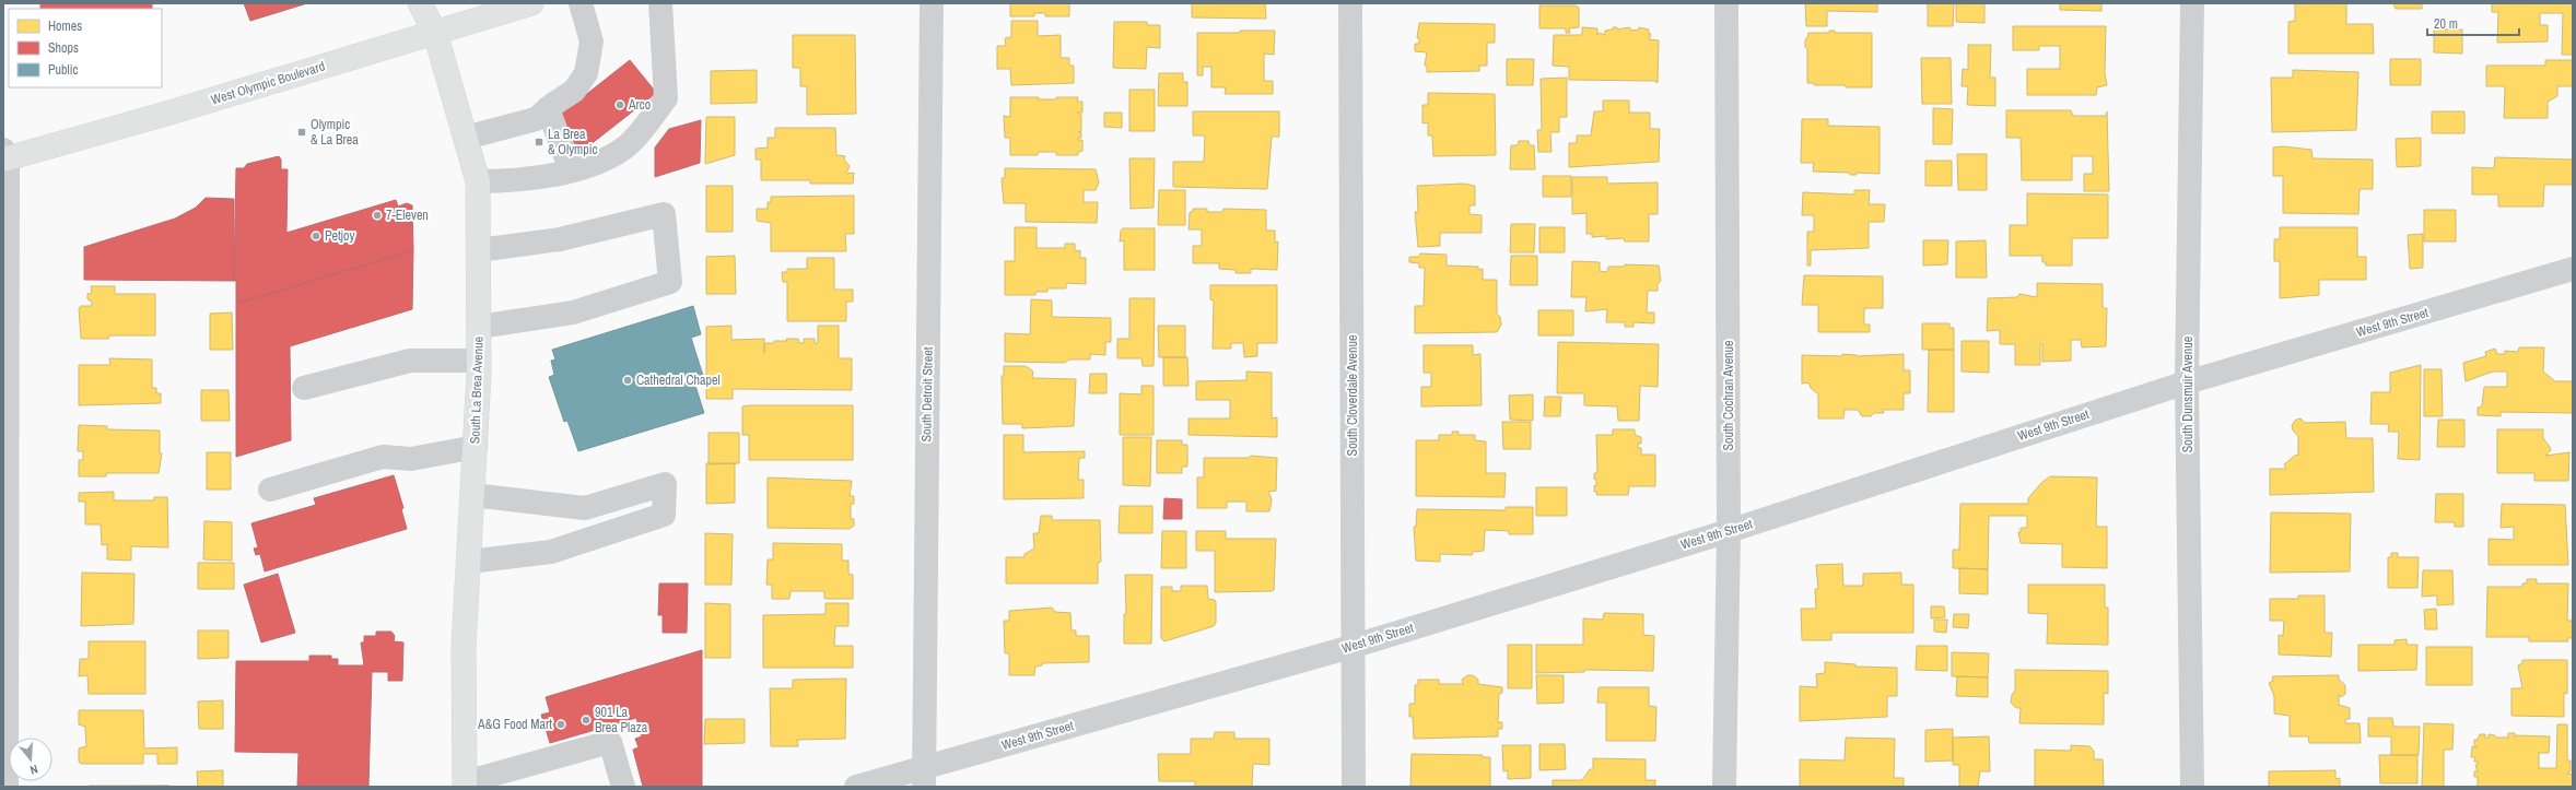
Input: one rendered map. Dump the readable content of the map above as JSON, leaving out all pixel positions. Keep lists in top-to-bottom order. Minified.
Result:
{"streets":{"main road":["West Olympic Boulevard","South La Brea Avenue"],"street":["West 9th Street","South Detroit Street","South Dunsmuir Avenue","South Cloverdale Avenue","South Cochran Avenue"]},"crossings":[["West Olympic Boulevard","South La Brea Avenue"],["West 9th Street","South Detroit Street"],["West 9th Street","South Dunsmuir Avenue"],["West 9th Street","South Cloverdale Avenue"],["West 9th Street","South Cochran Avenue"]],"places":{"other":["Arco","7-Eleven","Petjoy","Cathedral Chapel","901 La Brea Plaza","A&G Food Mart"],"transit":["Olympic & La Brea","La Brea & Olympic"]},"legend":["Homes","Shops","Public"],"scale_bar":"20 m","north":"bottom"}
